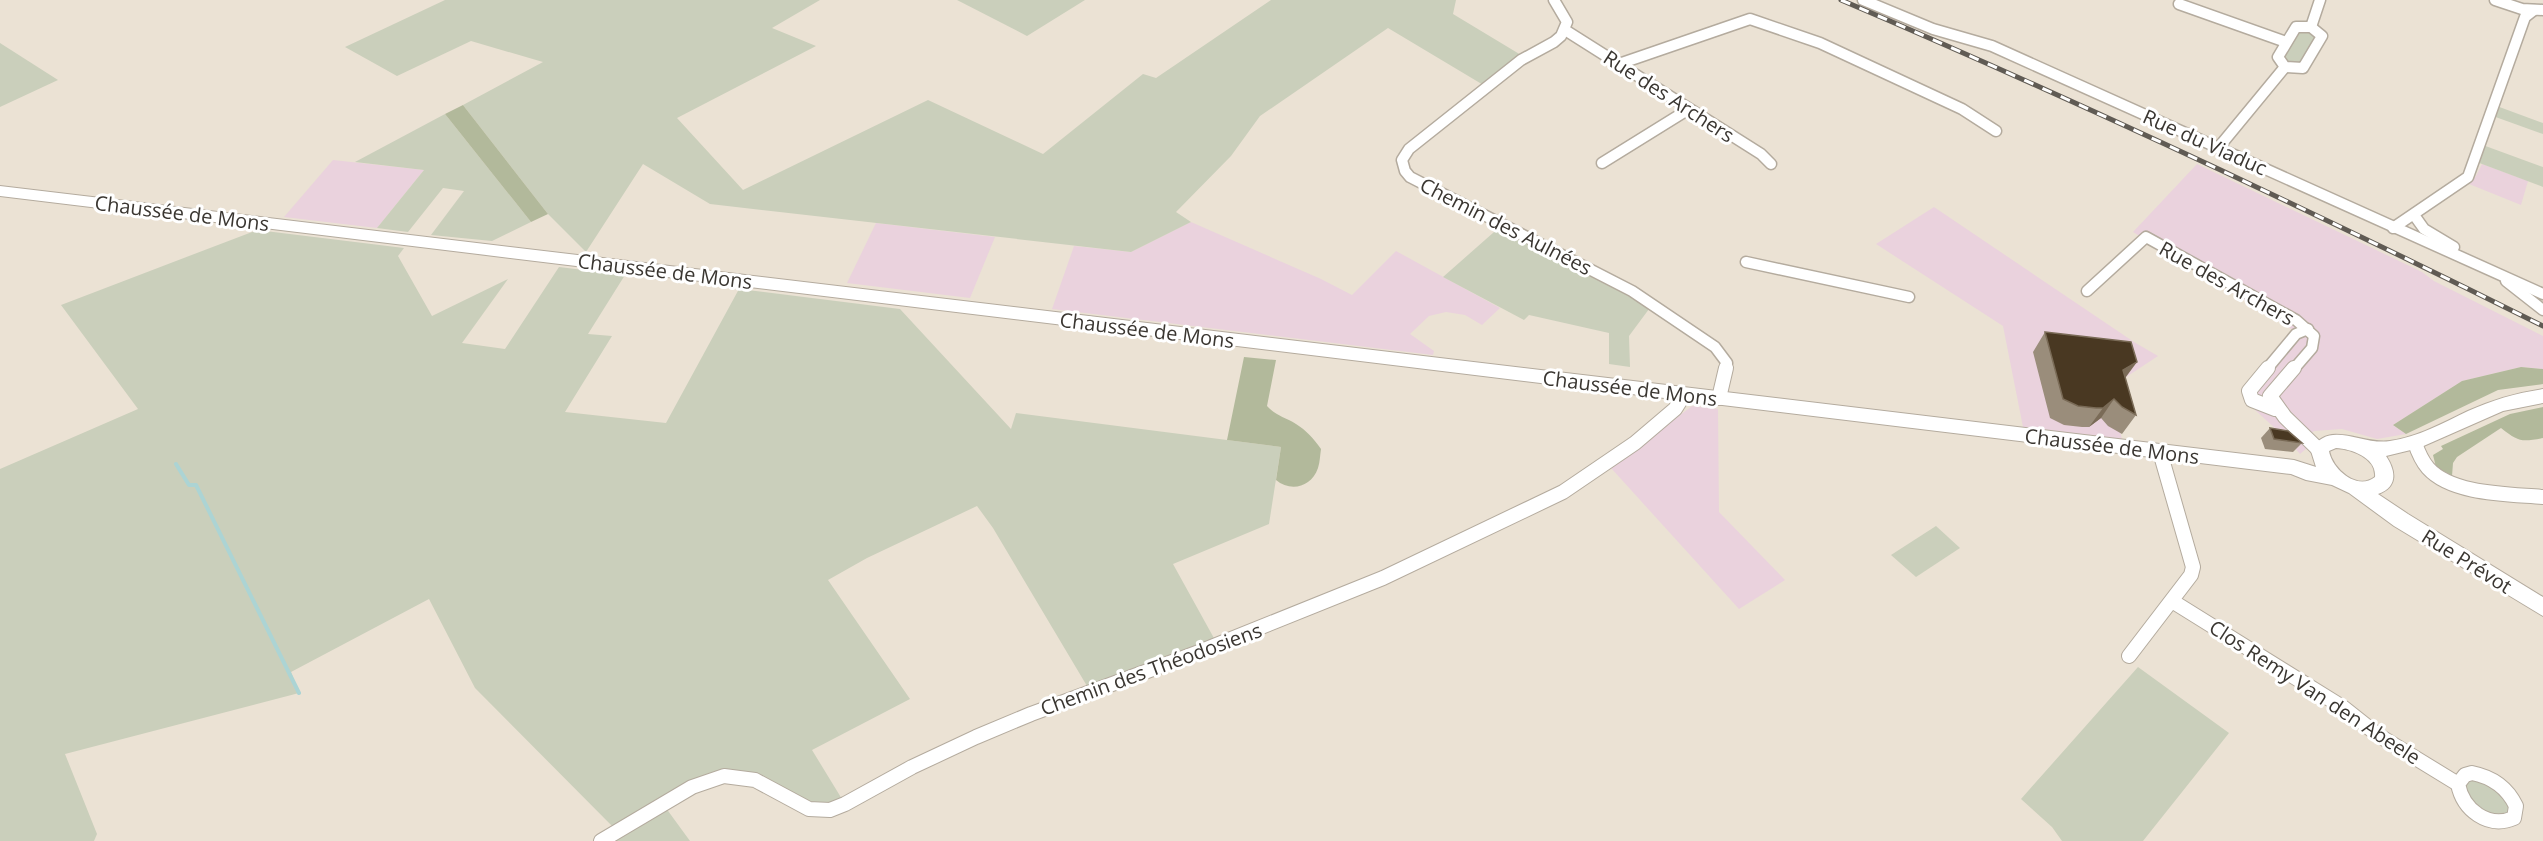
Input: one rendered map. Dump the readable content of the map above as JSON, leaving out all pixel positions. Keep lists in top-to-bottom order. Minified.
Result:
{"streets":{"main road":["Chaussée de Mons","Rue Prévot"],"street":["Rue des Archers","Rue du Viaduc","Chemin des Aulnées","Chemin des Théodosiens","Clos Remy Van den Abeele"]},"crossings":[["Rue des Archers","Chaussée de Mons"],["Rue des Archers","Chemin des Aulnées"],["Rue des Archers","Rue Prévot"],["Chaussée de Mons","Chemin des Aulnées"],["Chaussée de Mons","Rue Prévot"],["Chaussée de Mons","Chemin des Théodosiens"]]}
